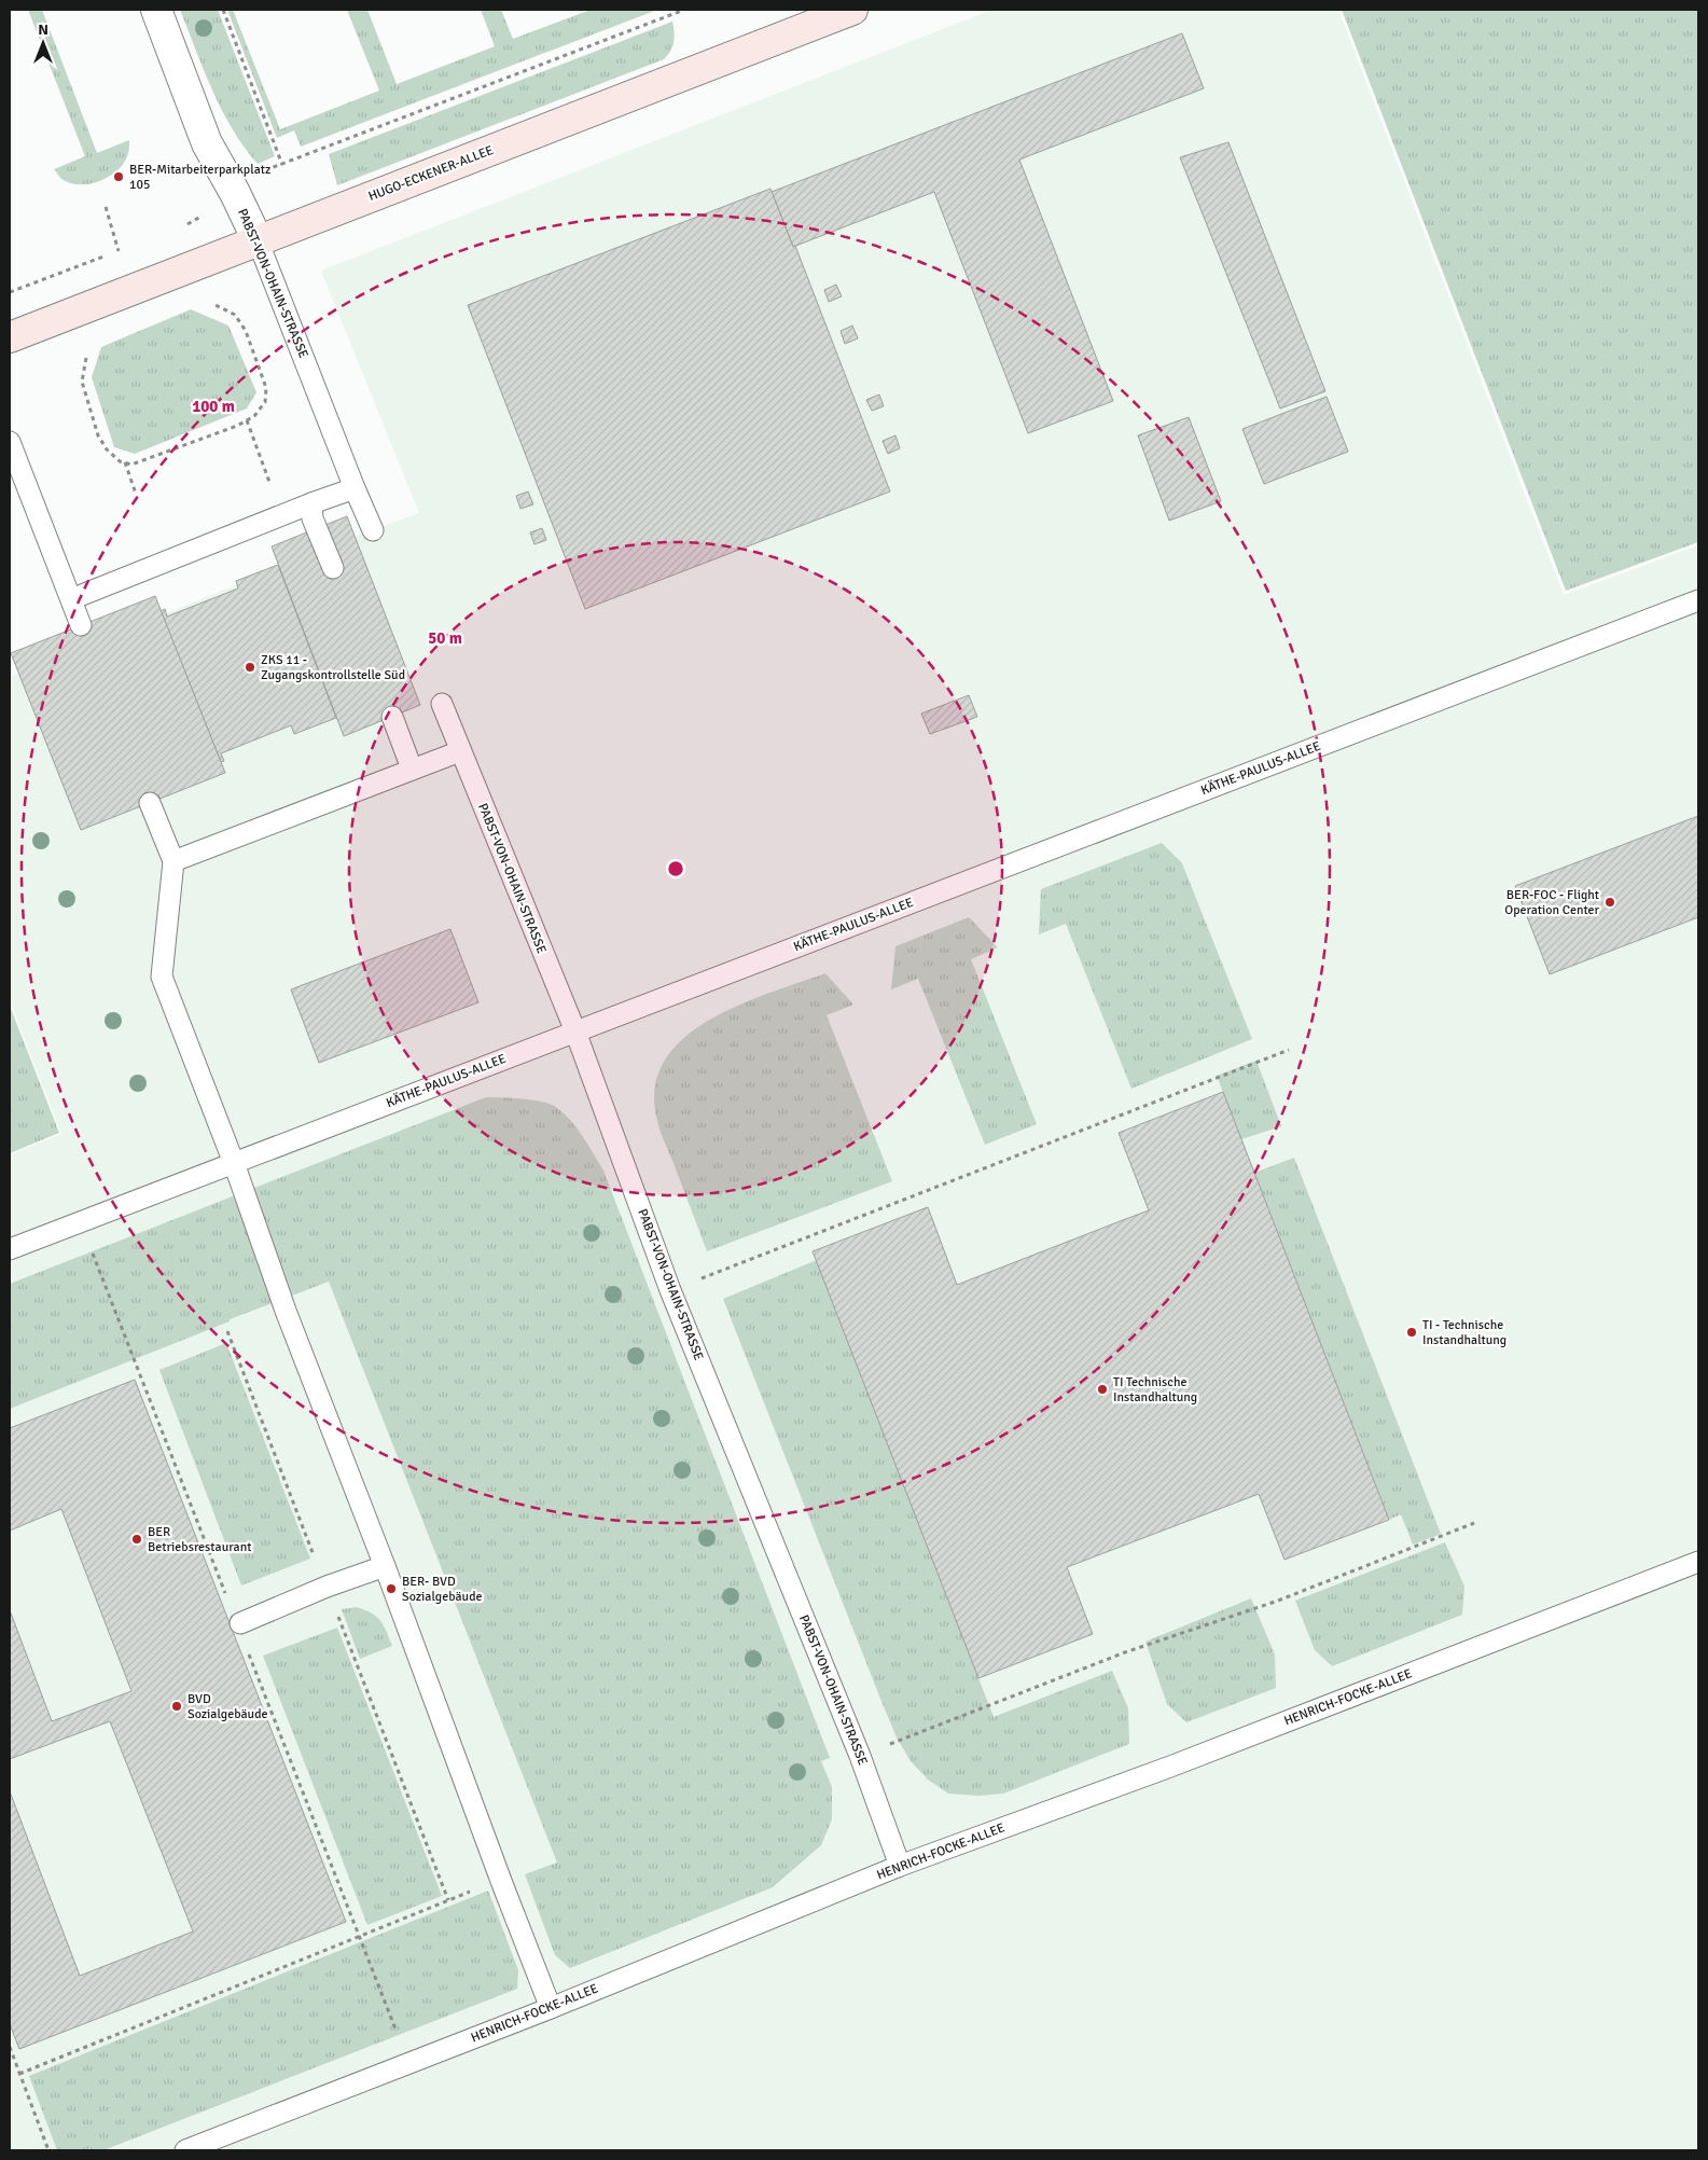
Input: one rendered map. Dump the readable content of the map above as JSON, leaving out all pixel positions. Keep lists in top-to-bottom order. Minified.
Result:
{"streets":{"street":["HUGO-ECKENER-ALLEE","PABST-VON-OHAIN-STRASSE"],"lane":["KÄTHE-PAULUS-ALLEE","HENRICH-FOCKE-ALLEE"]},"crossings":[["HUGO-ECKENER-ALLEE","PABST-VON-OHAIN-STRASSE"],["PABST-VON-OHAIN-STRASSE","KÄTHE-PAULUS-ALLEE"],["PABST-VON-OHAIN-STRASSE","HENRICH-FOCKE-ALLEE"]],"places":["BER-Mitarbeiterparkplatz 105","ZKS 11 - Zugangskontrollstelle Süd","BER-FOC - Flight Operation Center","TI - Technische Instandhaltung","TI Technische Instandhaltung","BER Betriebsrestaurant","BER- BVD Sozialgebäude","BVD Sozialgebäude"],"north":"top","rings":["100 m","50 m"]}
